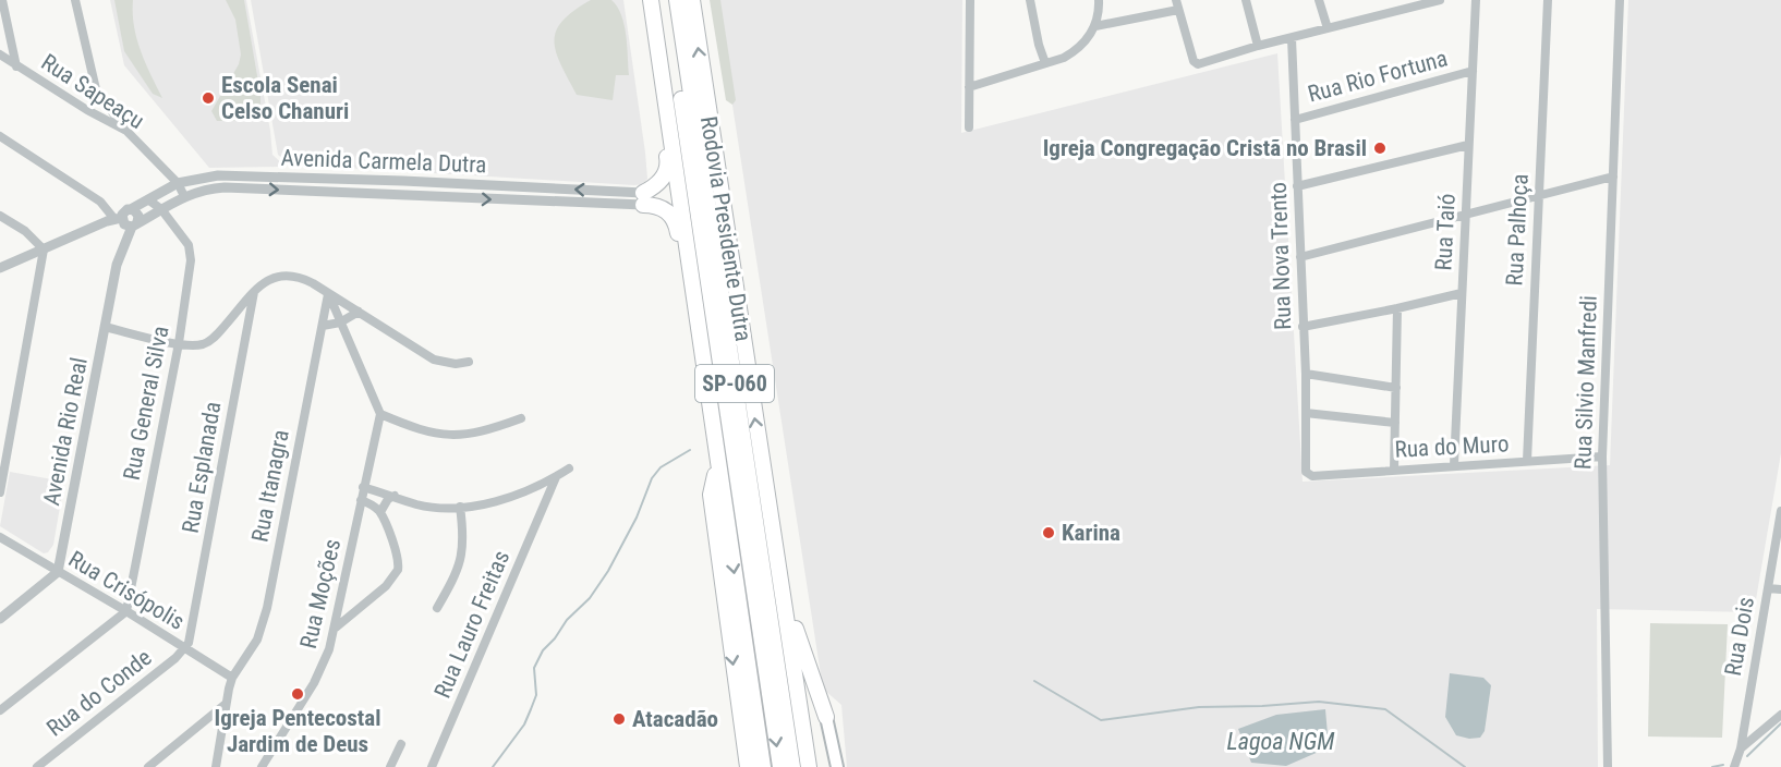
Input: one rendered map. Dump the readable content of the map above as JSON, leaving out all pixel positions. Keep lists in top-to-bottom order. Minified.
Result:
{"streets":{"highway":["Rodovia Presidente Dutra","SP-060"],"street":["Rua Rio Fortuna","Rua Sapeaçu","Avenida Carmela Dutra","Rua Palhoça","Rua Taió","Rua Nova Trento","Rua Silvio Manfredi","Rua General Silva","Avenida Rio Real","Rua do Muro","Rua Esplanada","Rua Itanagra","Rua Crisópolis","Rua Moções","Rua Lauro Freitas","Rua Dois","Rua do Conde"]},"crossings":[["Rua Rio Fortuna","Rua Taió"],["Rua Rio Fortuna","Rua Nova Trento"],["Rua Sapeaçu","Avenida Carmela Dutra"],["Avenida Carmela Dutra","Rua General Silva"],["Avenida Carmela Dutra","Avenida Rio Real"],["Rua Palhoça","Rua do Muro"],["Rua Taió","Rua do Muro"],["Rua Nova Trento","Rua do Muro"],["Rua Silvio Manfredi","Rua do Muro"],["Rua General Silva","Rua Crisópolis"],["Avenida Rio Real","Rua Crisópolis"],["Rua Esplanada","Rua Crisópolis"],["Rua Esplanada","Rua do Conde"],["Rua Itanagra","Rua Crisópolis"],["Rua Crisópolis","Rua do Conde"]],"water":["Lagoa NGM"],"places":["Escola Senai Celso Chanuri","Igreja Congregação Cristã no Brasil","Karina","Igreja Pentecostal Jardim de Deus","Atacadão"]}
